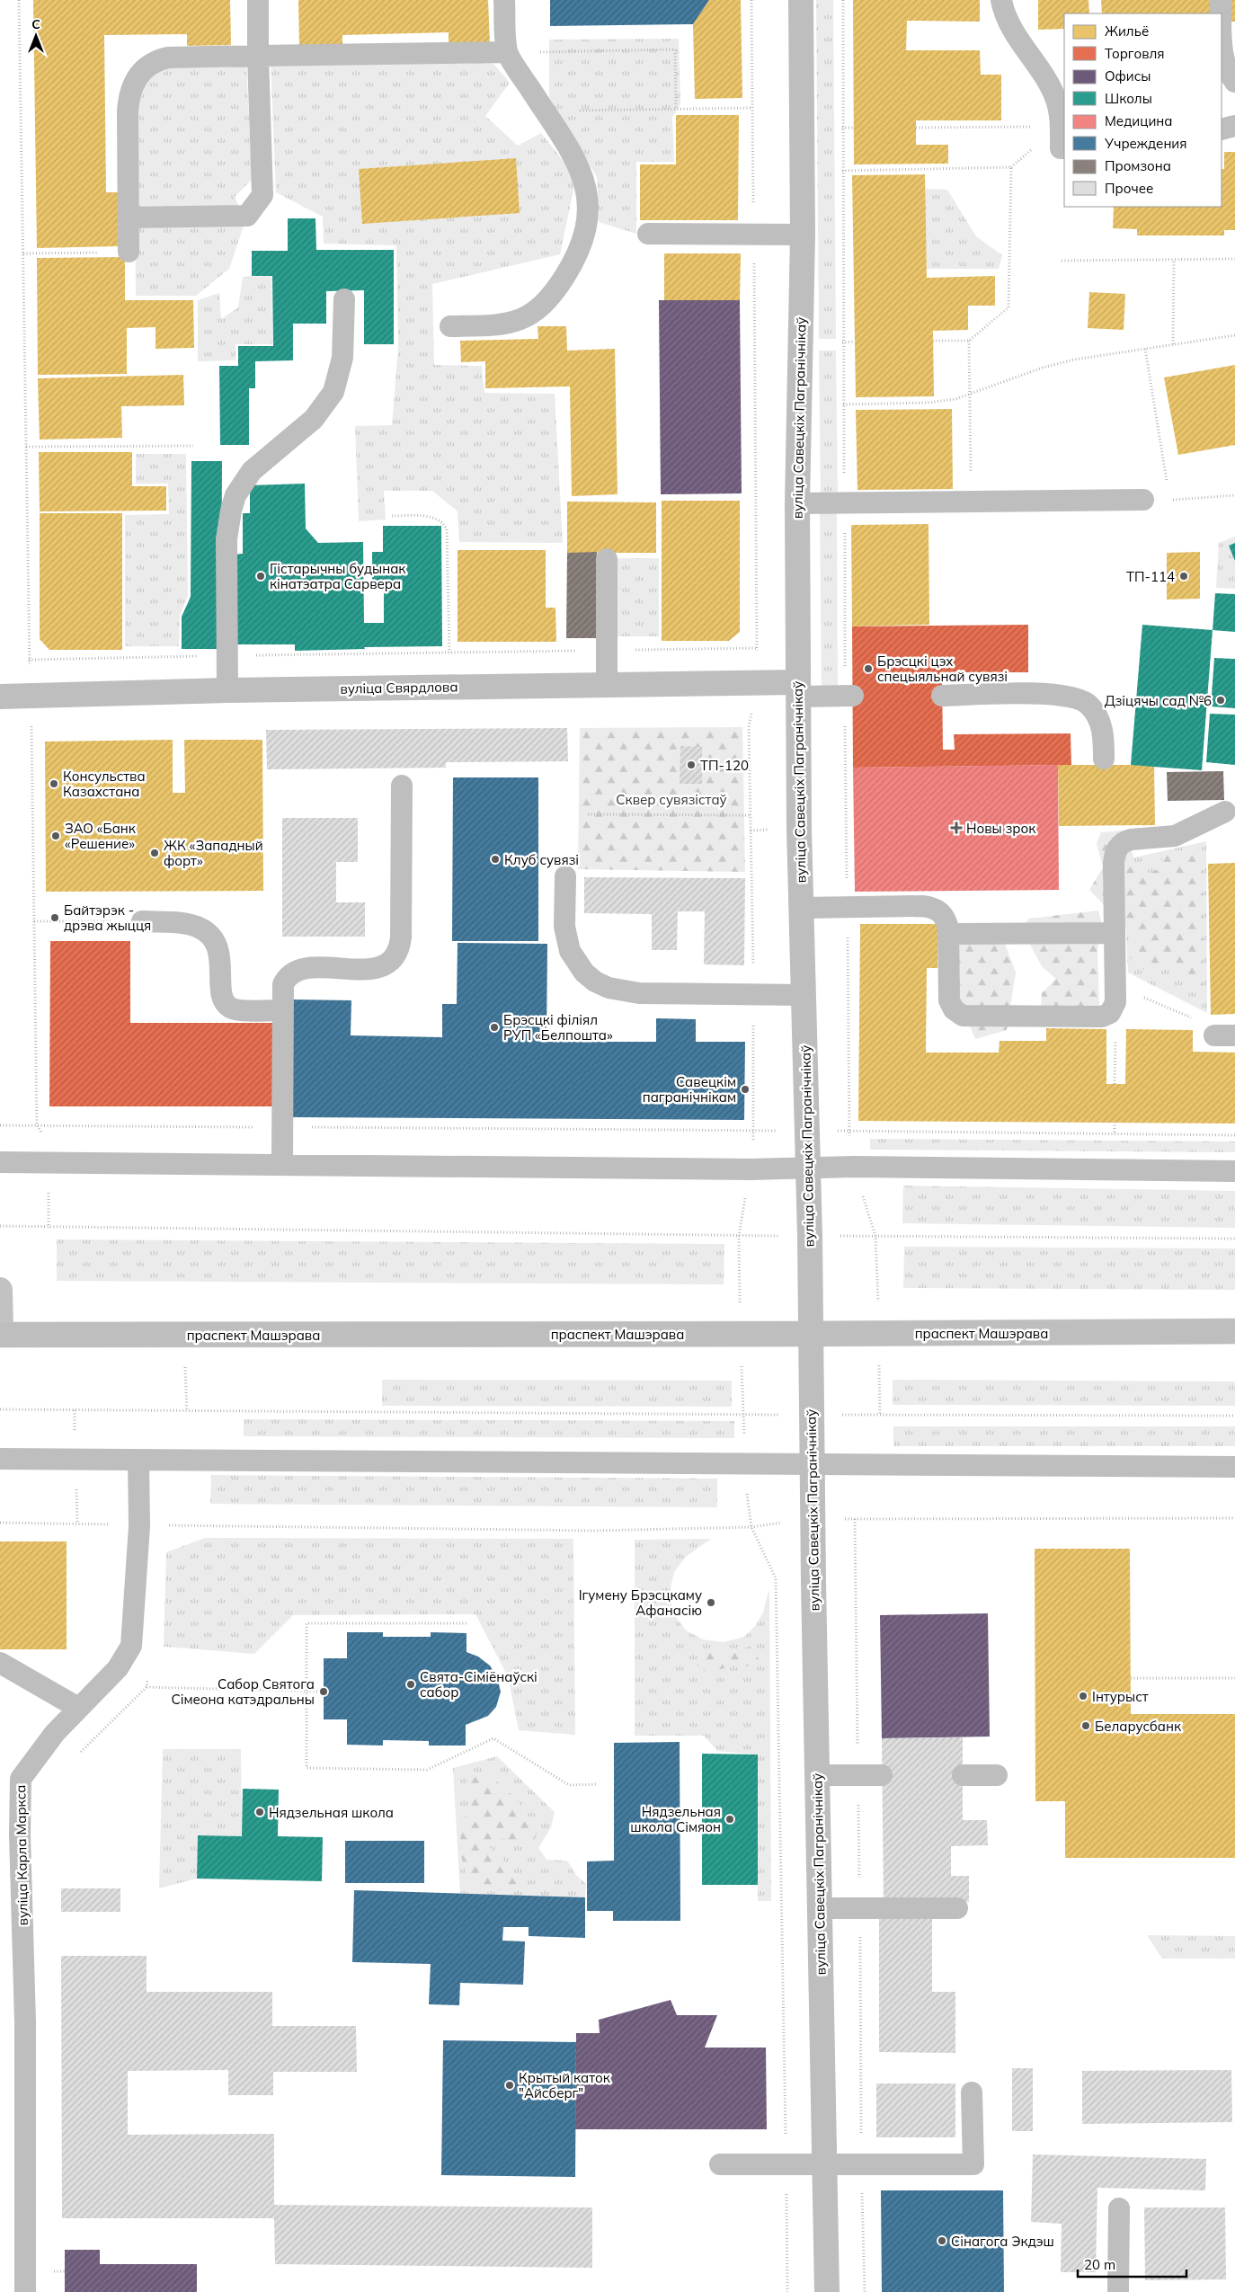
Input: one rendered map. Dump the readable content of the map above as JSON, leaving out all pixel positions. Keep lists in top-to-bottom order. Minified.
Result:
{"streets":{"street":["вуліца Савецкіх Пагранічнікаў","вуліца Свярдлова","праспект Машэрава"],"lane":["вуліца Карла Маркса"]},"crossings":[["вуліца Савецкіх Пагранічнікаў","вуліца Свярдлова"],["вуліца Савецкіх Пагранічнікаў","праспект Машэрава"]],"parks":["Сквер сувязістаў"],"places":{"other":["Гістарычны будынак кінатэатра Сарвера","ТП-114","Брэсцкі цэх спецыяльнай сувязі","Дзіцячы сад №6","ТП-120","Консульства Казахстана","ЗАО «Банк «Решение»","ЖК «Западный форт»","Клуб сувязі","Байтэрэк - дрэва жыцця","Брэсцкі філіял РУП «Белпошта»","Савецкім пагранічнікам","Ігумену Брэсцкаму Афанасію","Свята-Сіміёнаўскі сабор","Сабор Святога Сімеона катэдральны","Інтурыст","Беларусбанк","Нядзельная школа","Нядзельная школа Сімяон","Крытый каток \"Айсберг\"","Сінагога Экдэш"],"health":["Новы зрок"]},"legend":["Жильё","Торговля","Офисы","Школы","Медицина","Учреждения","Промзона","Прочее"],"scale_bar":"20 m","north":"top"}
